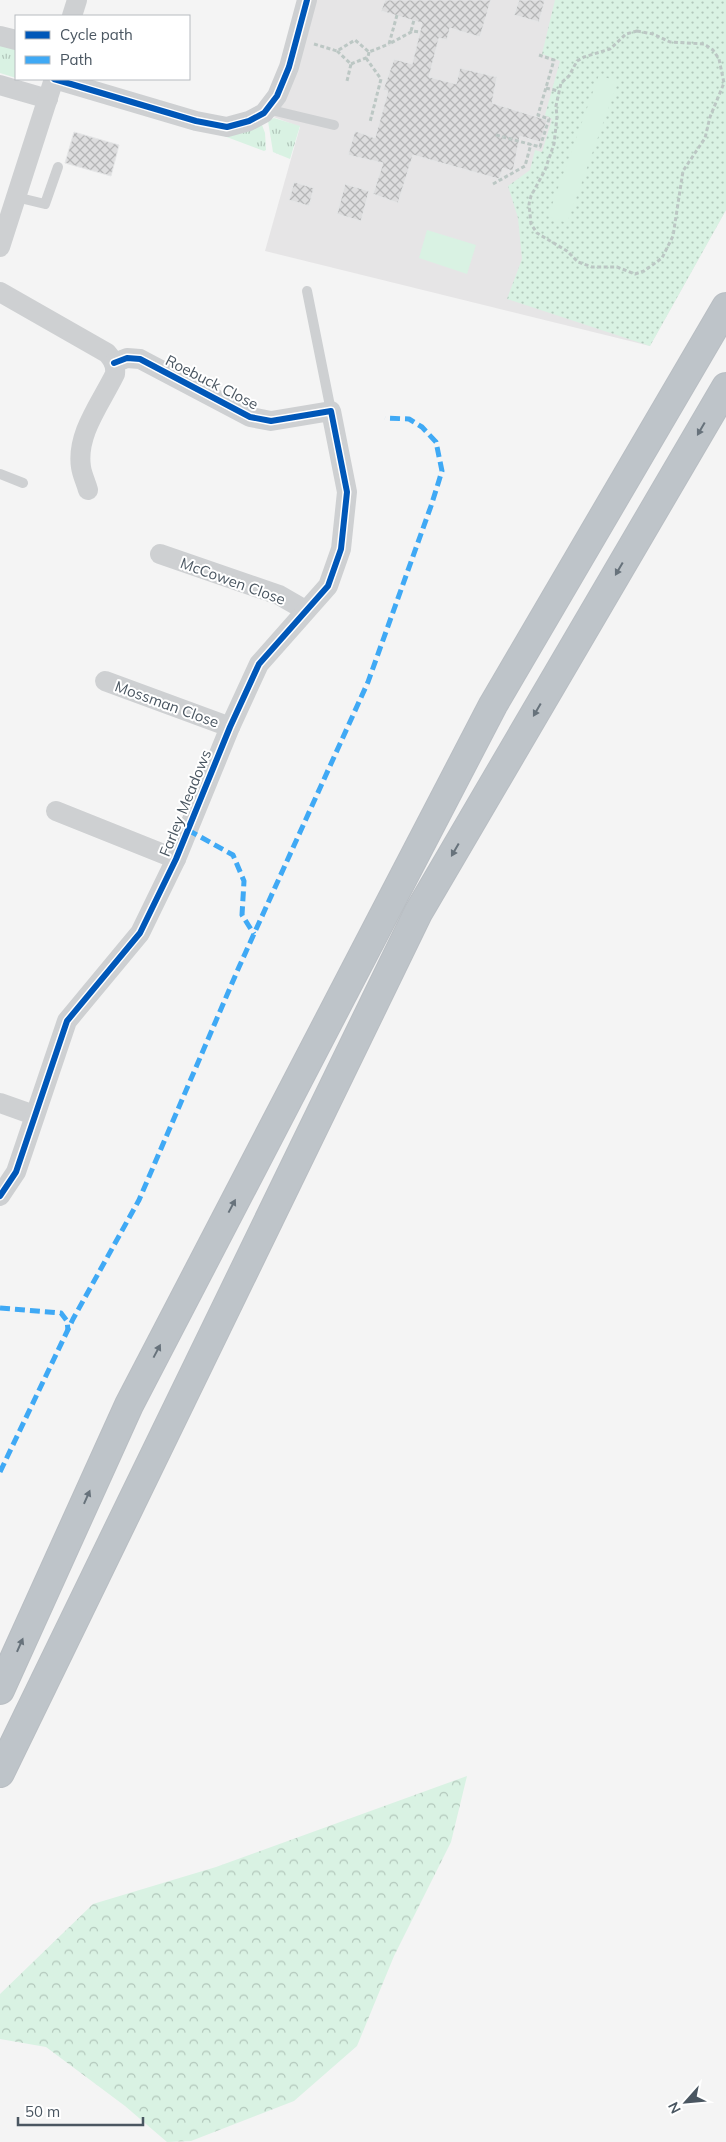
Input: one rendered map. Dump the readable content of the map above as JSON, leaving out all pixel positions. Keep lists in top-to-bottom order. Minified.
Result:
{"streets":{"street":["Roebuck Close","McCowen Close","Mossman Close","Farley Meadows"]},"crossings":[["Roebuck Close","Farley Meadows"],["McCowen Close","Farley Meadows"],["Mossman Close","Farley Meadows"]],"legend":["Cycle path","Path"],"scale_bar":"50 m","north":"bottom left"}
